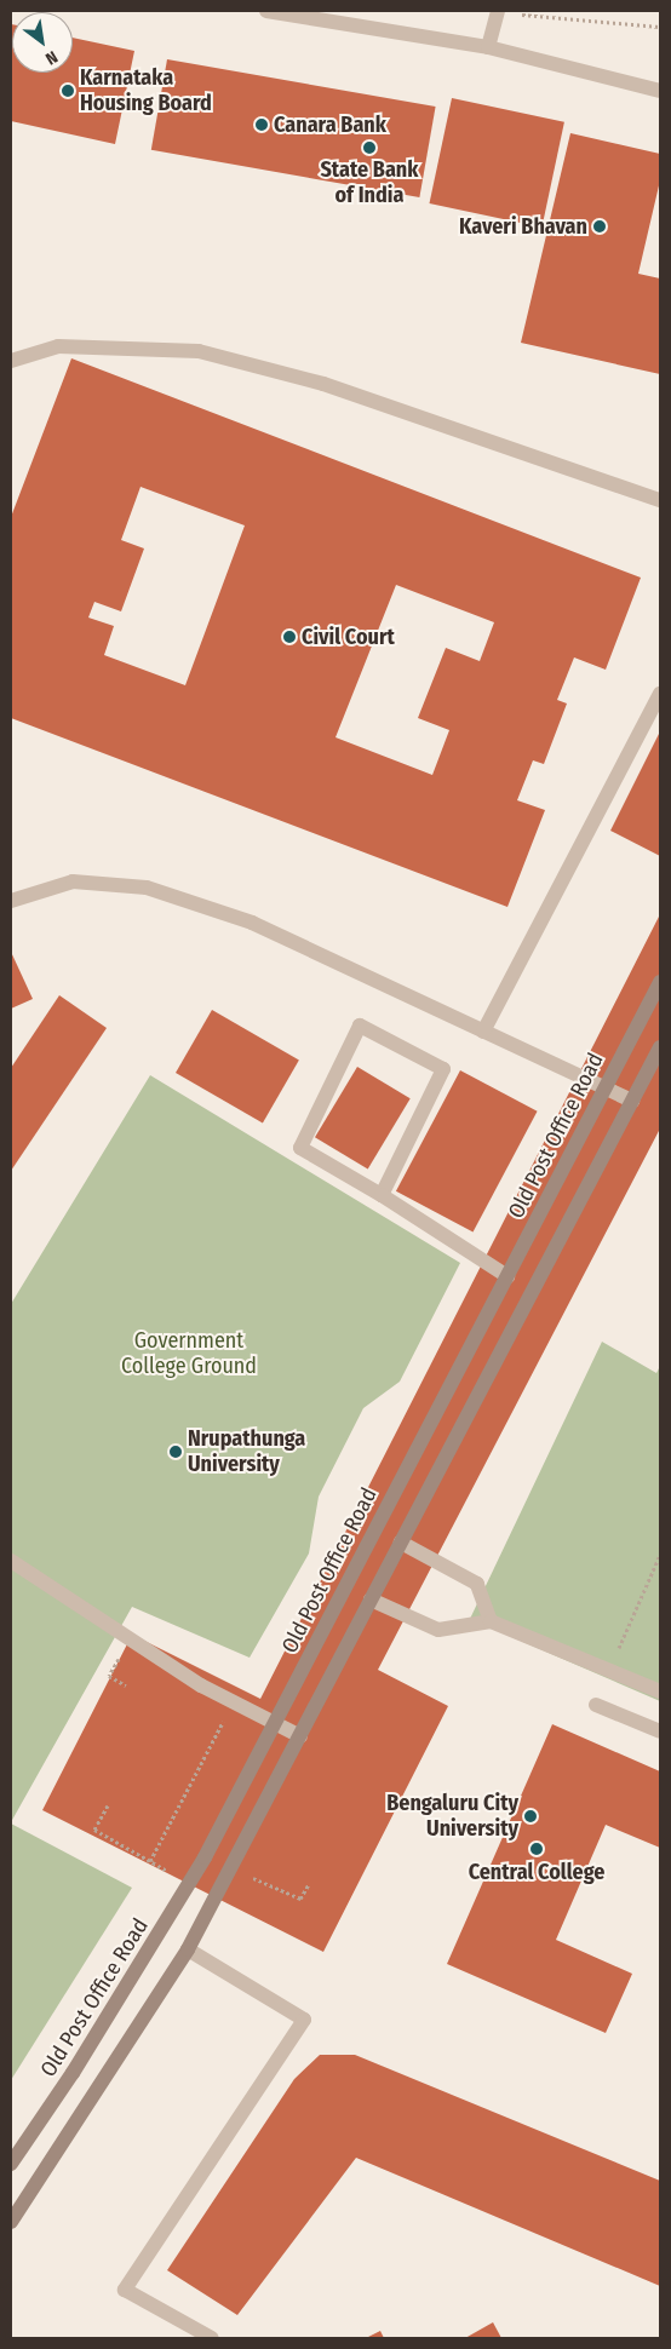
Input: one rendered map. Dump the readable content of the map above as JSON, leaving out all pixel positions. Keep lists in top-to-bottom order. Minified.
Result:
{"streets":{"street":["Old Post Office Road"]},"parks":["Government College Ground"],"places":["Karnataka Housing Board","Canara Bank","State Bank of India","Kaveri Bhavan","Civil Court","Nrupathunga University","Bengaluru City University","Central College"],"north":"bottom right"}
